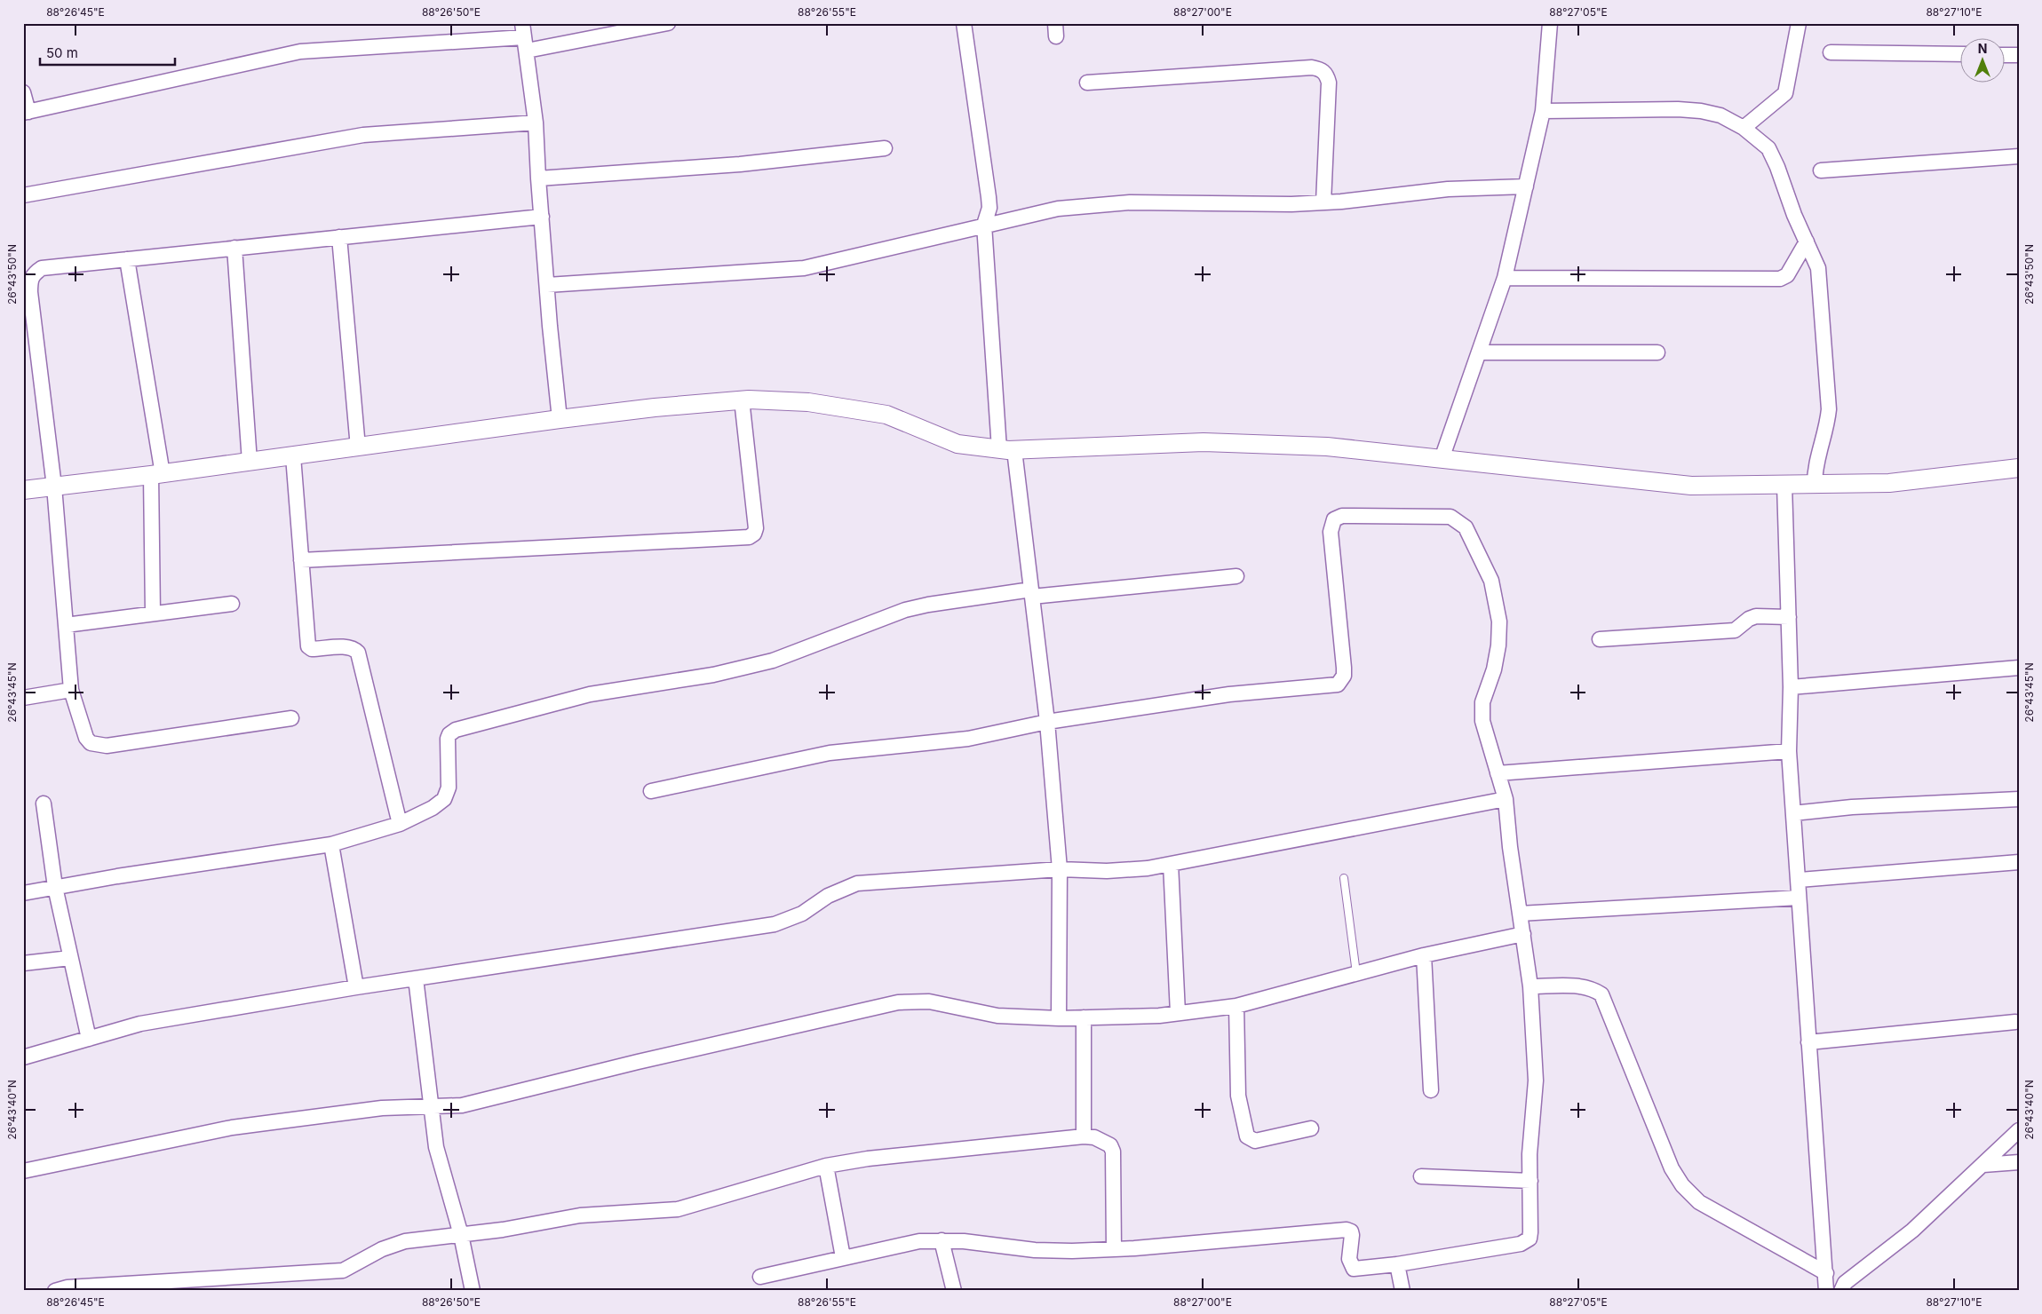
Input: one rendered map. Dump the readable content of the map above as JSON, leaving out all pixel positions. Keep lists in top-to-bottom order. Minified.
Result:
{"scale_bar":"50 m","north":"top","coordinates":["88°26'45\"E","88°26'50\"E","88°26'55\"E","88°27'00\"E","88°27'05\"E","88°27'10\"E","26°43'50\"N","26°43'45\"N","26°43'40\"N"]}
